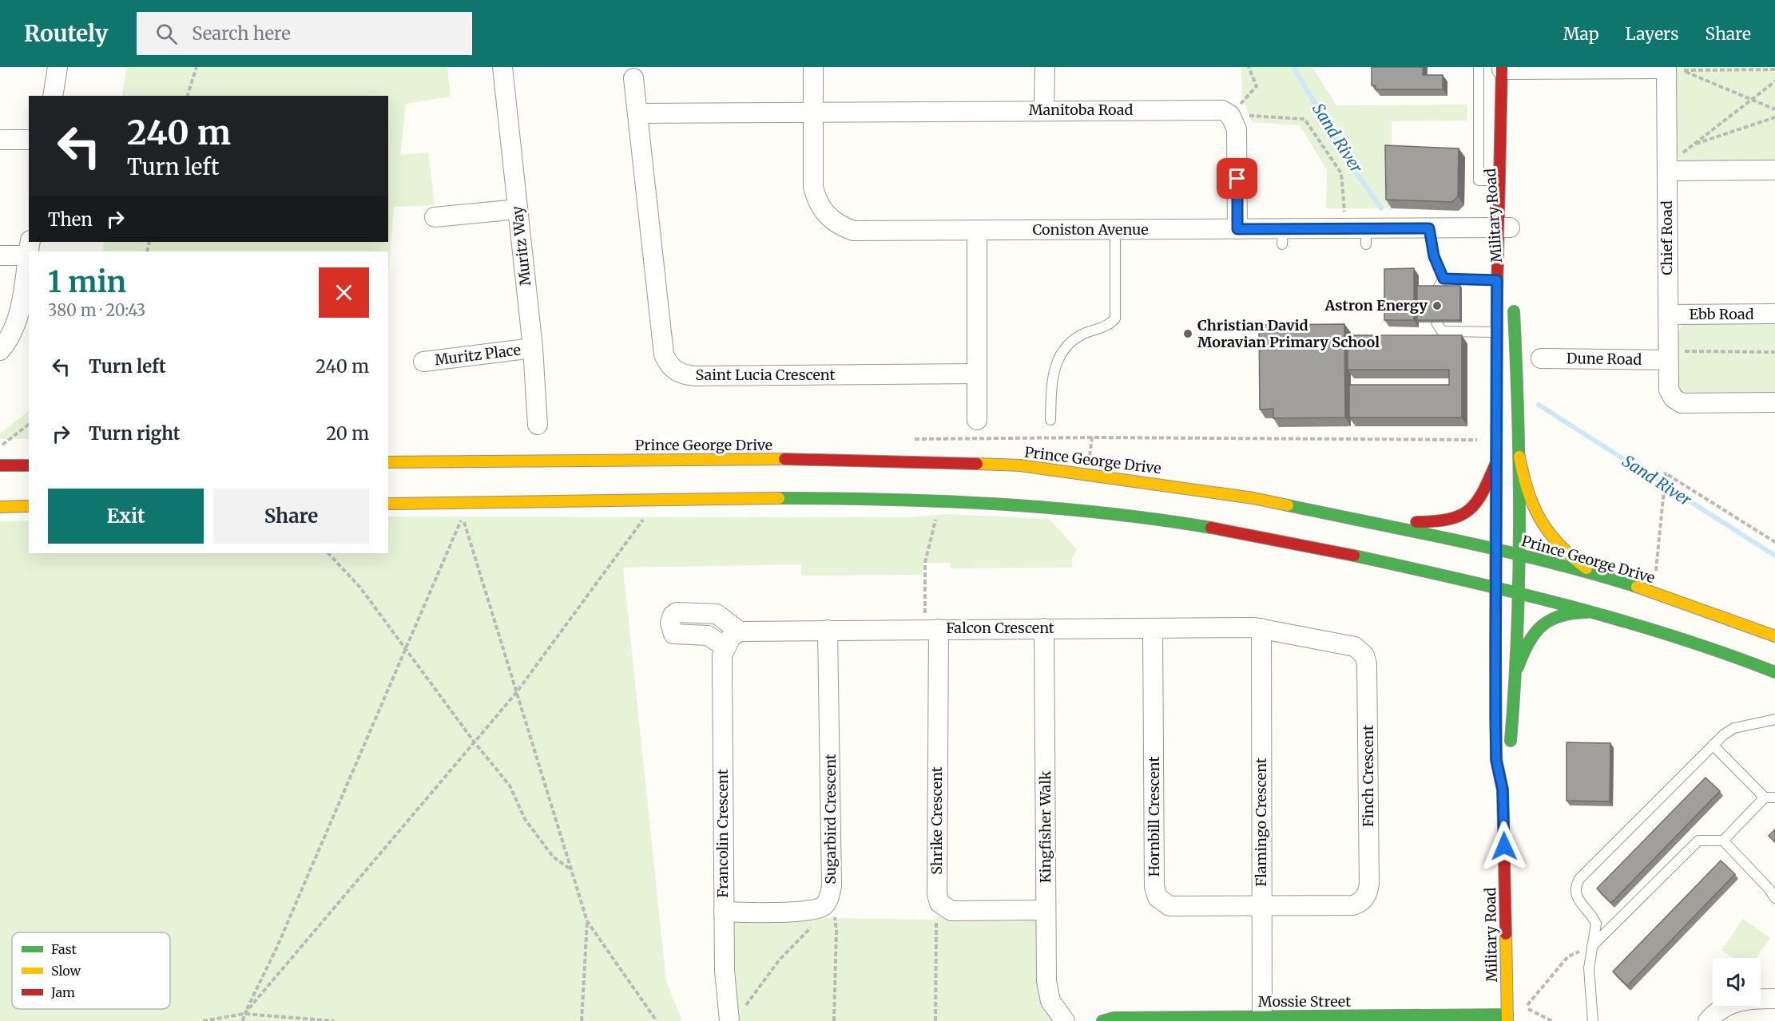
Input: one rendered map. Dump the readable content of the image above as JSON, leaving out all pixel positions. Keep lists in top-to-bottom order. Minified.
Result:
{"streets":{"main road":["Military Road","Prince George Drive","Mossie Street"],"street":["Manitoba Road","Coniston Avenue","Chief Road","Muritz Way","Ebb Road","Muritz Place","Dune Road","Saint Lucia Crescent","Falcon Crescent","Finch Crescent","Hornbill Crescent","Sugarbird Crescent","Shrike Crescent","Flamingo Crescent","Kingfisher Walk","Francolin Crescent"]},"crossings":[["Manitoba Road","Coniston Avenue"],["Military Road","Coniston Avenue"],["Military Road","Prince George Drive"],["Military Road","Mossie Street"],["Chief Road","Ebb Road"],["Chief Road","Dune Road"],["Muritz Way","Muritz Place"],["Falcon Crescent","Finch Crescent"],["Falcon Crescent","Hornbill Crescent"],["Falcon Crescent","Sugarbird Crescent"],["Falcon Crescent","Shrike Crescent"],["Falcon Crescent","Flamingo Crescent"],["Falcon Crescent","Kingfisher Walk"],["Finch Crescent","Hornbill Crescent"],["Finch Crescent","Flamingo Crescent"],["Hornbill Crescent","Flamingo Crescent"],["Flamingo Crescent","Mossie Street"]],"water":["Sand River"],"places":["Astron Energy","Christian David Moravian Primary School"],"legend":["Fast","Slow","Jam"],"page":{"header":"Routely","search":"Search here","nav":["Map","Layers","Share"],"turn":["240 m","Turn left"],"then":"Then","heading":["1 min","380 m · 20:43"],"list":[{"name":"Turn left","value":"240 m"},{"name":"Turn right","value":"20 m"}],"buttons":["Exit","Share"]}}
